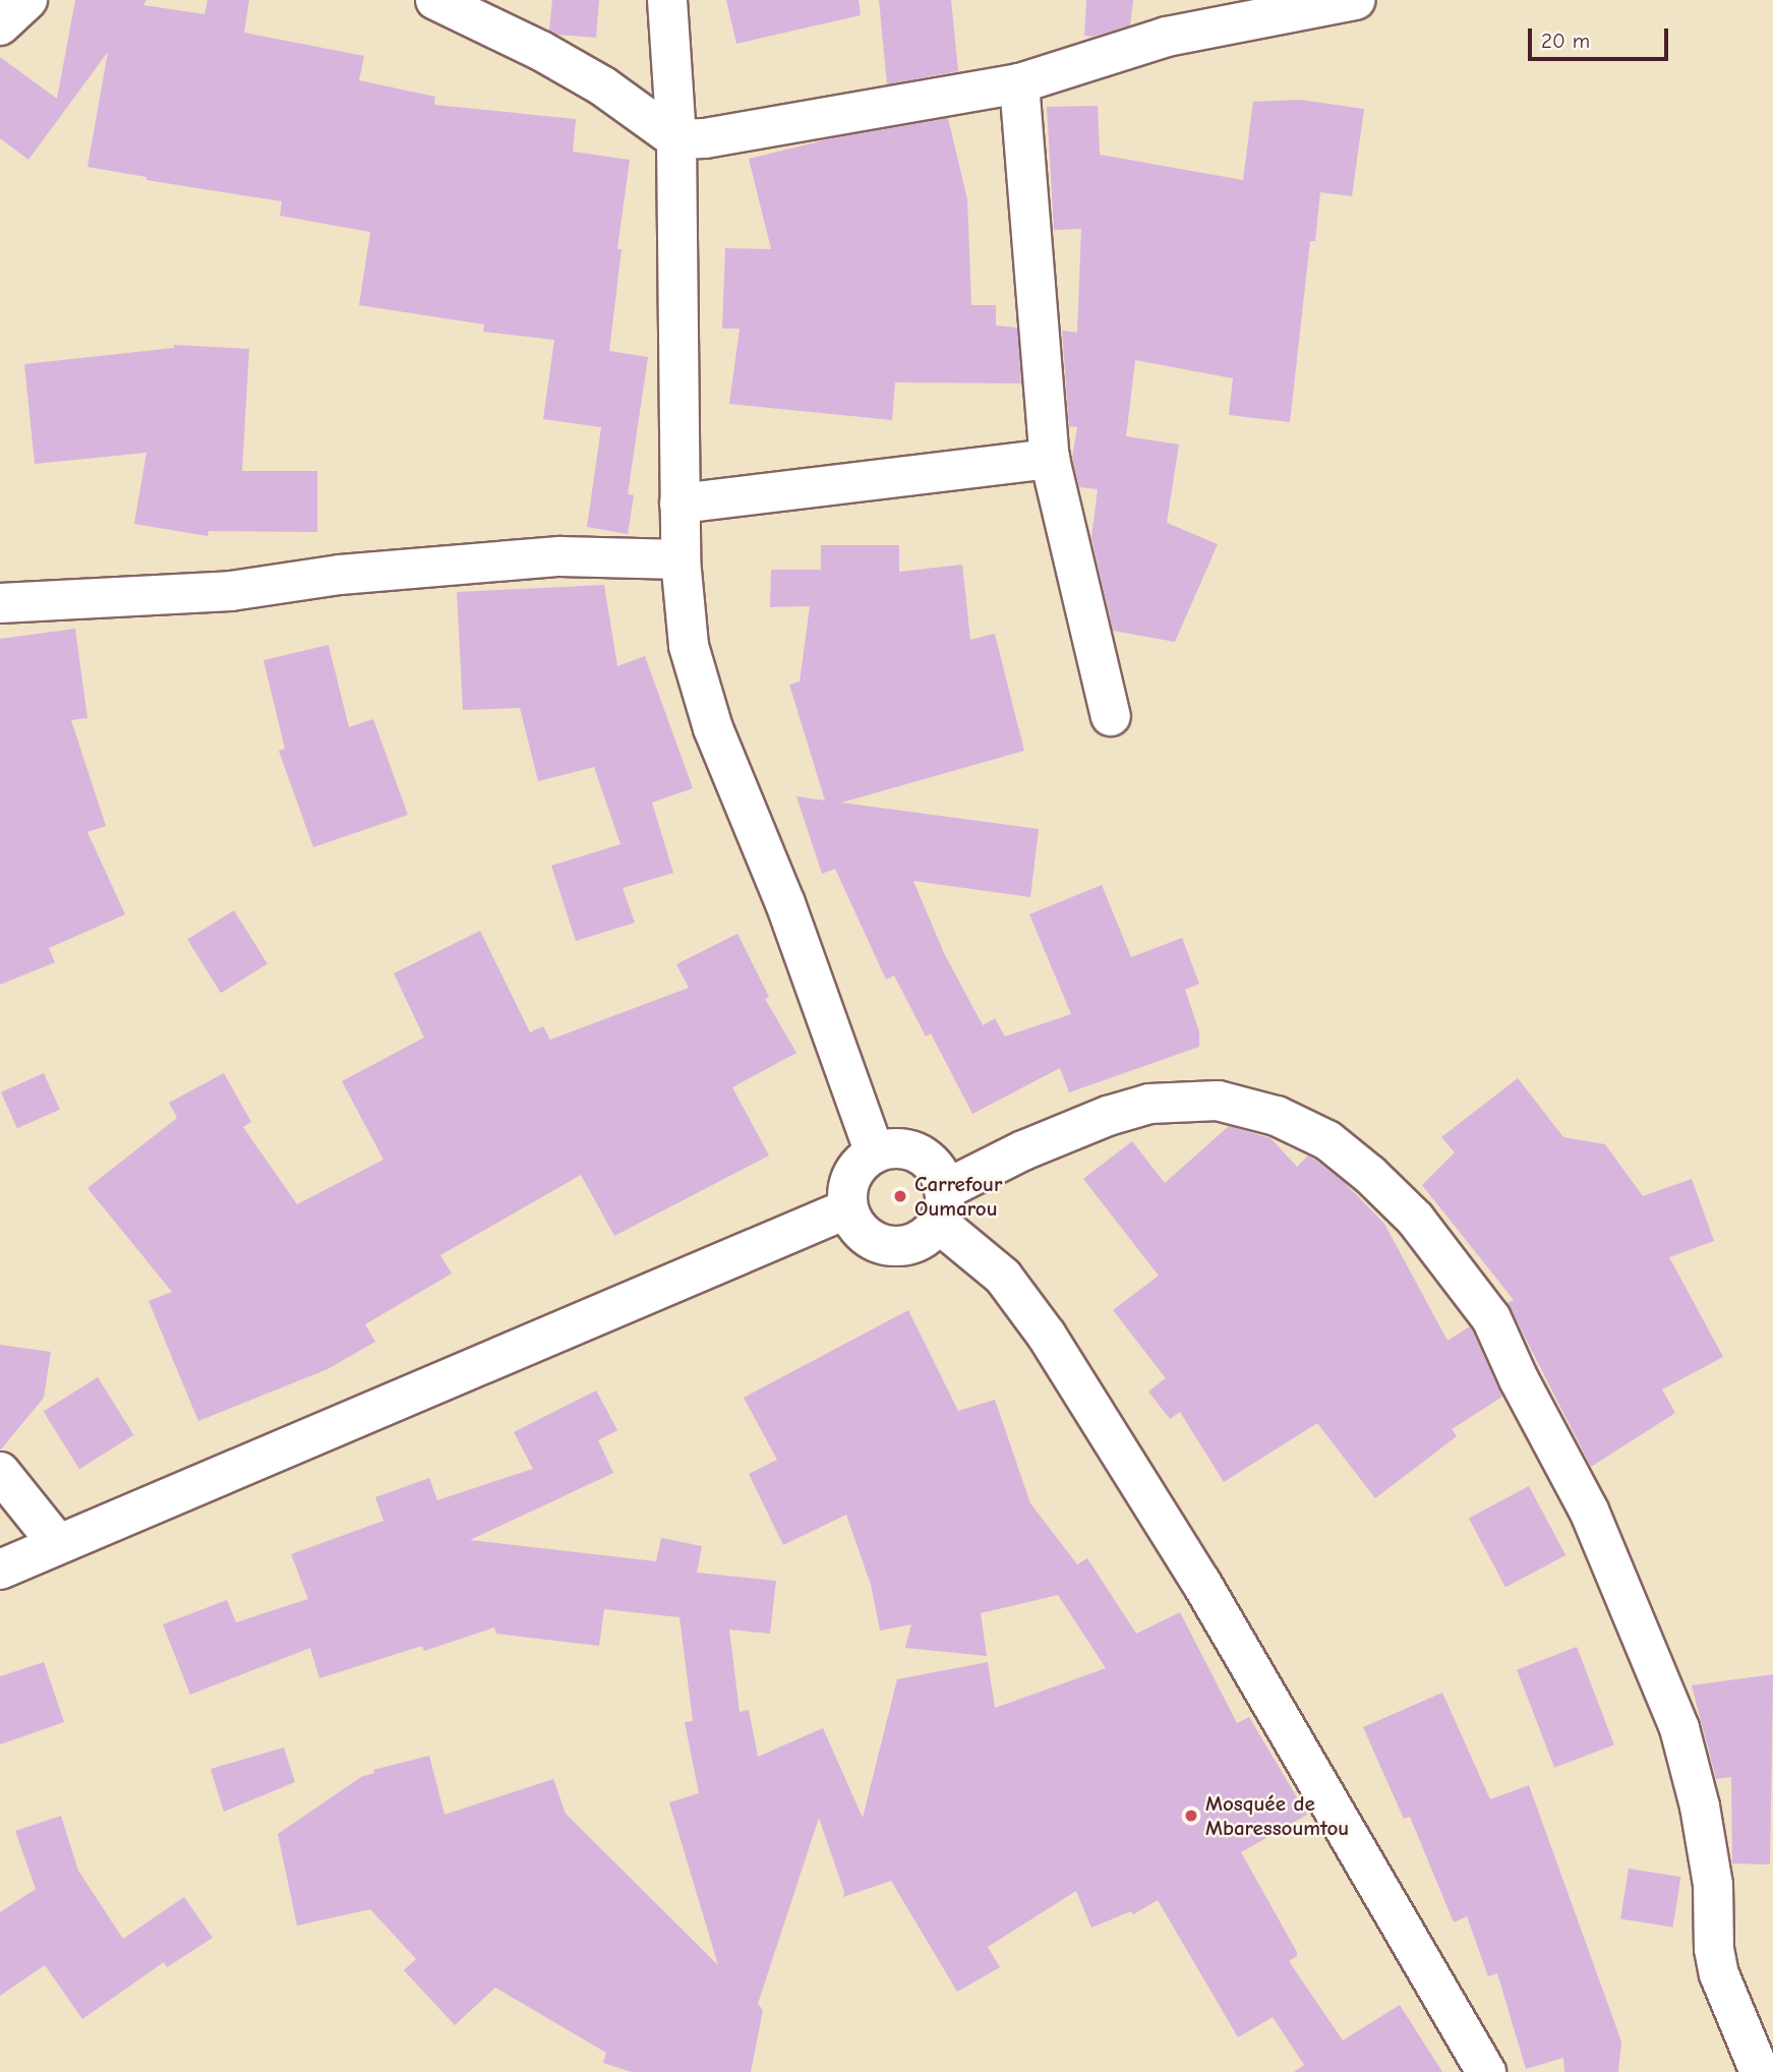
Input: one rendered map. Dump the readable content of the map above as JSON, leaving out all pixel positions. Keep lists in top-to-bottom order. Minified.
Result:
{"places":["Carrefour Oumarou","Mosquée de Mbaressoumtou"],"scale_bar":"20 m"}
